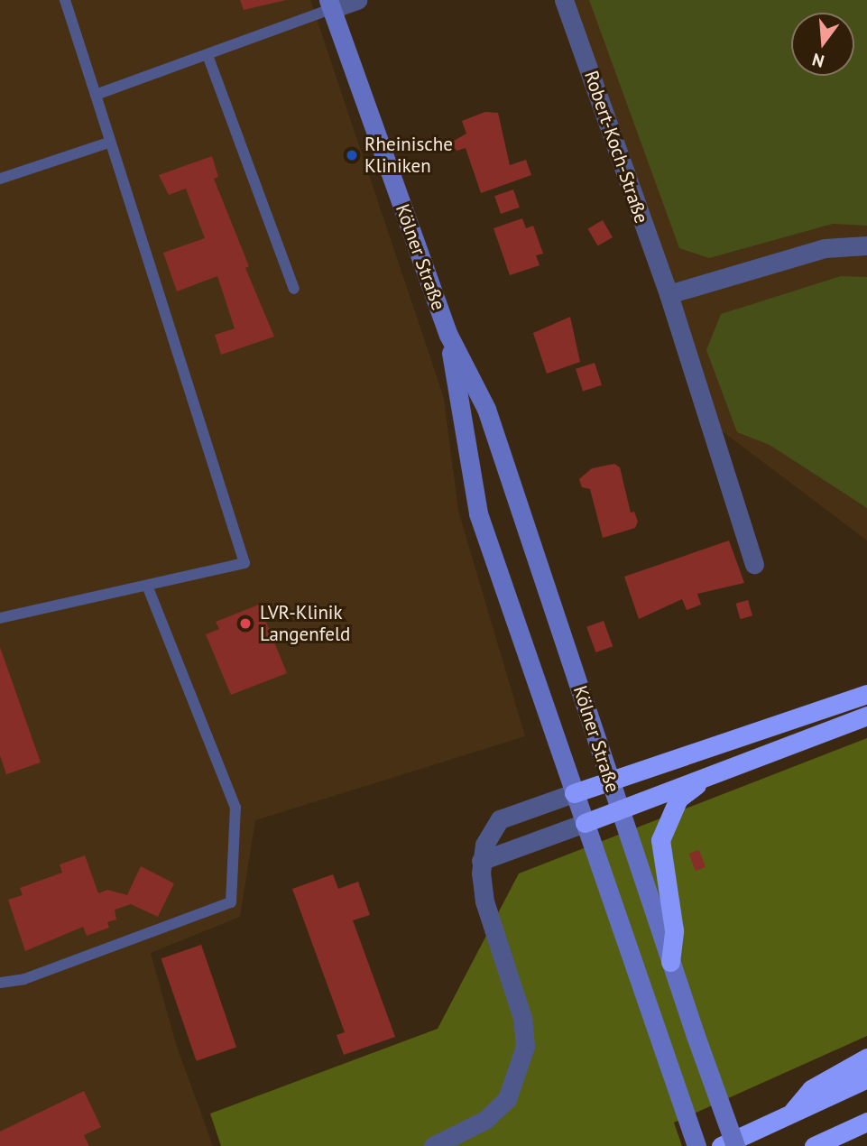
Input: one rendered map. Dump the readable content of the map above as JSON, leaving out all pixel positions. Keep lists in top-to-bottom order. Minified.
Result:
{"streets":{"main road":["Kölner Straße"],"street":["Robert-Koch-Straße"]},"places":["Rheinische Kliniken","LVR-Klinik Langenfeld"],"north":"bottom"}
